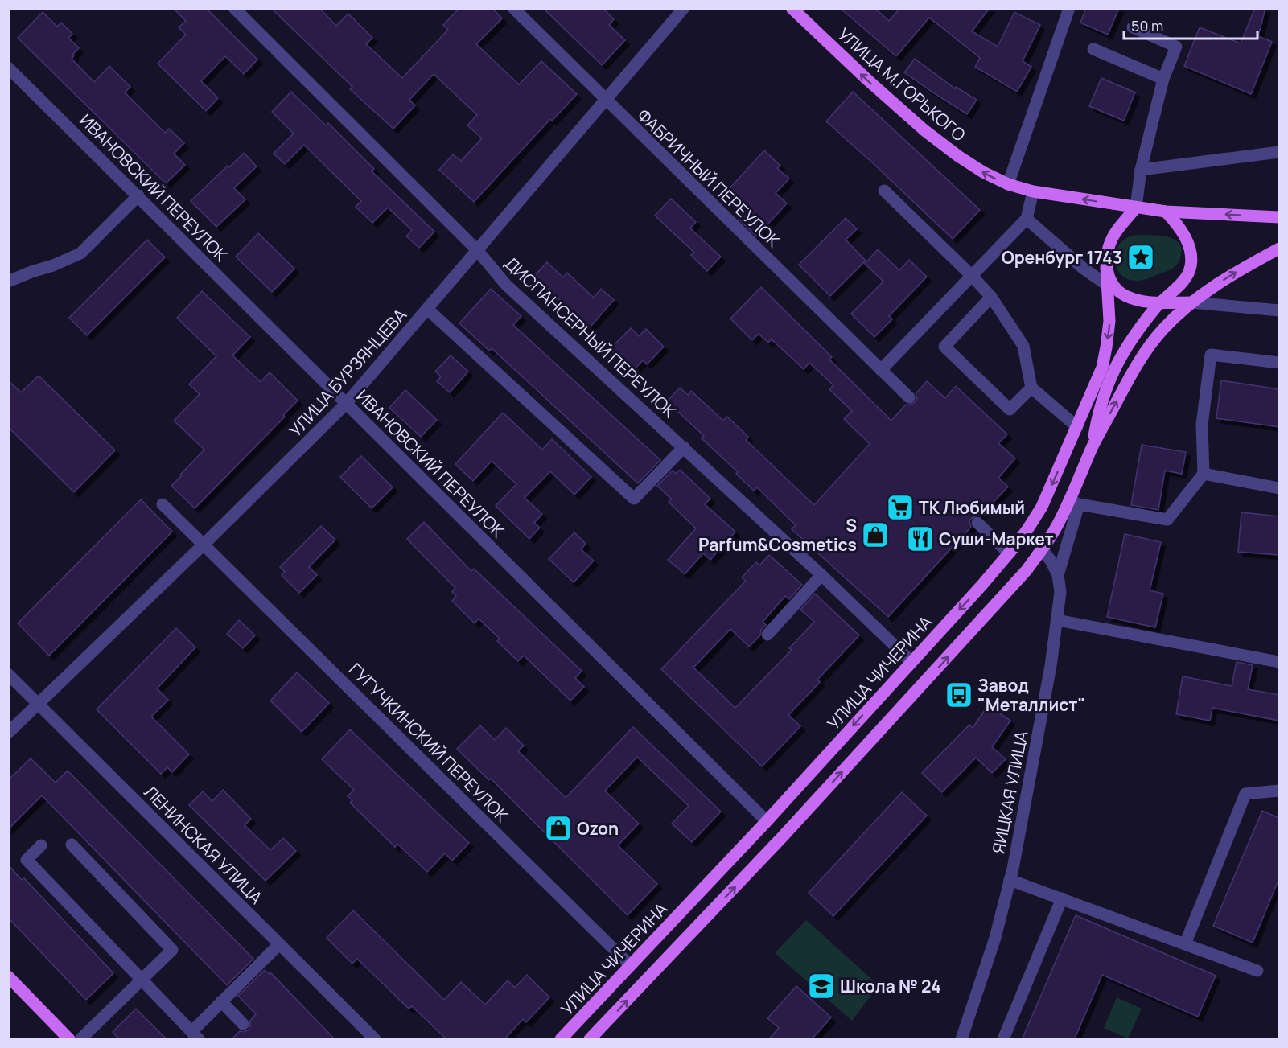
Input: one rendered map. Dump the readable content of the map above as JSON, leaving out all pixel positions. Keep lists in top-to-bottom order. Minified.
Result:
{"streets":{"main road":["УЛИЦА М.ГОРЬКОГО","УЛИЦА ЧИЧЕРИНА"],"street":["ФАБРИЧНЫЙ ПЕРЕУЛОК","ИВАНОВСКИЙ ПЕРЕУЛОК","ДИСПАНСЕРНЫЙ ПЕРЕУЛОК","УЛИЦА БУРЗЯНЦЕВА","ГУГУЧКИНСКИЙ ПЕРЕУЛОК","ЯИЦКАЯ УЛИЦА","ЛЕНИНСКАЯ УЛИЦА"]},"crossings":[["УЛИЦА М.ГОРЬКОГО","УЛИЦА ЧИЧЕРИНА"],["ФАБРИЧНЫЙ ПЕРЕУЛОК","УЛИЦА БУРЗЯНЦЕВА"],["ИВАНОВСКИЙ ПЕРЕУЛОК","УЛИЦА БУРЗЯНЦЕВА"],["ИВАНОВСКИЙ ПЕРЕУЛОК","УЛИЦА ЧИЧЕРИНА"],["ДИСПАНСЕРНЫЙ ПЕРЕУЛОК","УЛИЦА БУРЗЯНЦЕВА"],["ДИСПАНСЕРНЫЙ ПЕРЕУЛОК","УЛИЦА ЧИЧЕРИНА"],["УЛИЦА БУРЗЯНЦЕВА","ГУГУЧКИНСКИЙ ПЕРЕУЛОК"],["УЛИЦА БУРЗЯНЦЕВА","ЛЕНИНСКАЯ УЛИЦА"],["УЛИЦА ЧИЧЕРИНА","ГУГУЧКИНСКИЙ ПЕРЕУЛОК"]],"one_way":["УЛИЦА М.ГОРЬКОГО"],"places":{"place":["Оренбург 1743"],"supermarket":["ТК Любимый"],"shop":["S Parfum&Cosmetics","Ozon"],"restaurant":["Суши-Маркет"],"bus stop":["Завод \"Металлист\""],"school or university":["Школа № 24"]},"scale_bar":"50 m"}
